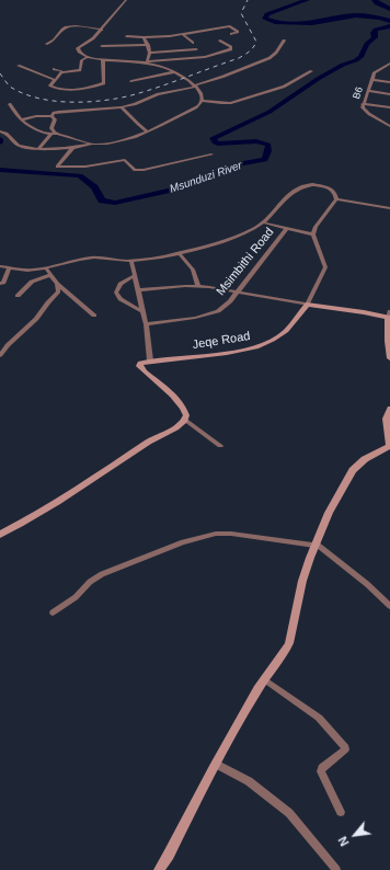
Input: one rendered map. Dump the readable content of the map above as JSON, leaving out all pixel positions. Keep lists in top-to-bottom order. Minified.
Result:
{"streets":{"street":["B6","Msimbithi Road","Jeqe Road"]},"water":["Msunduzi River"],"north":"bottom left"}
